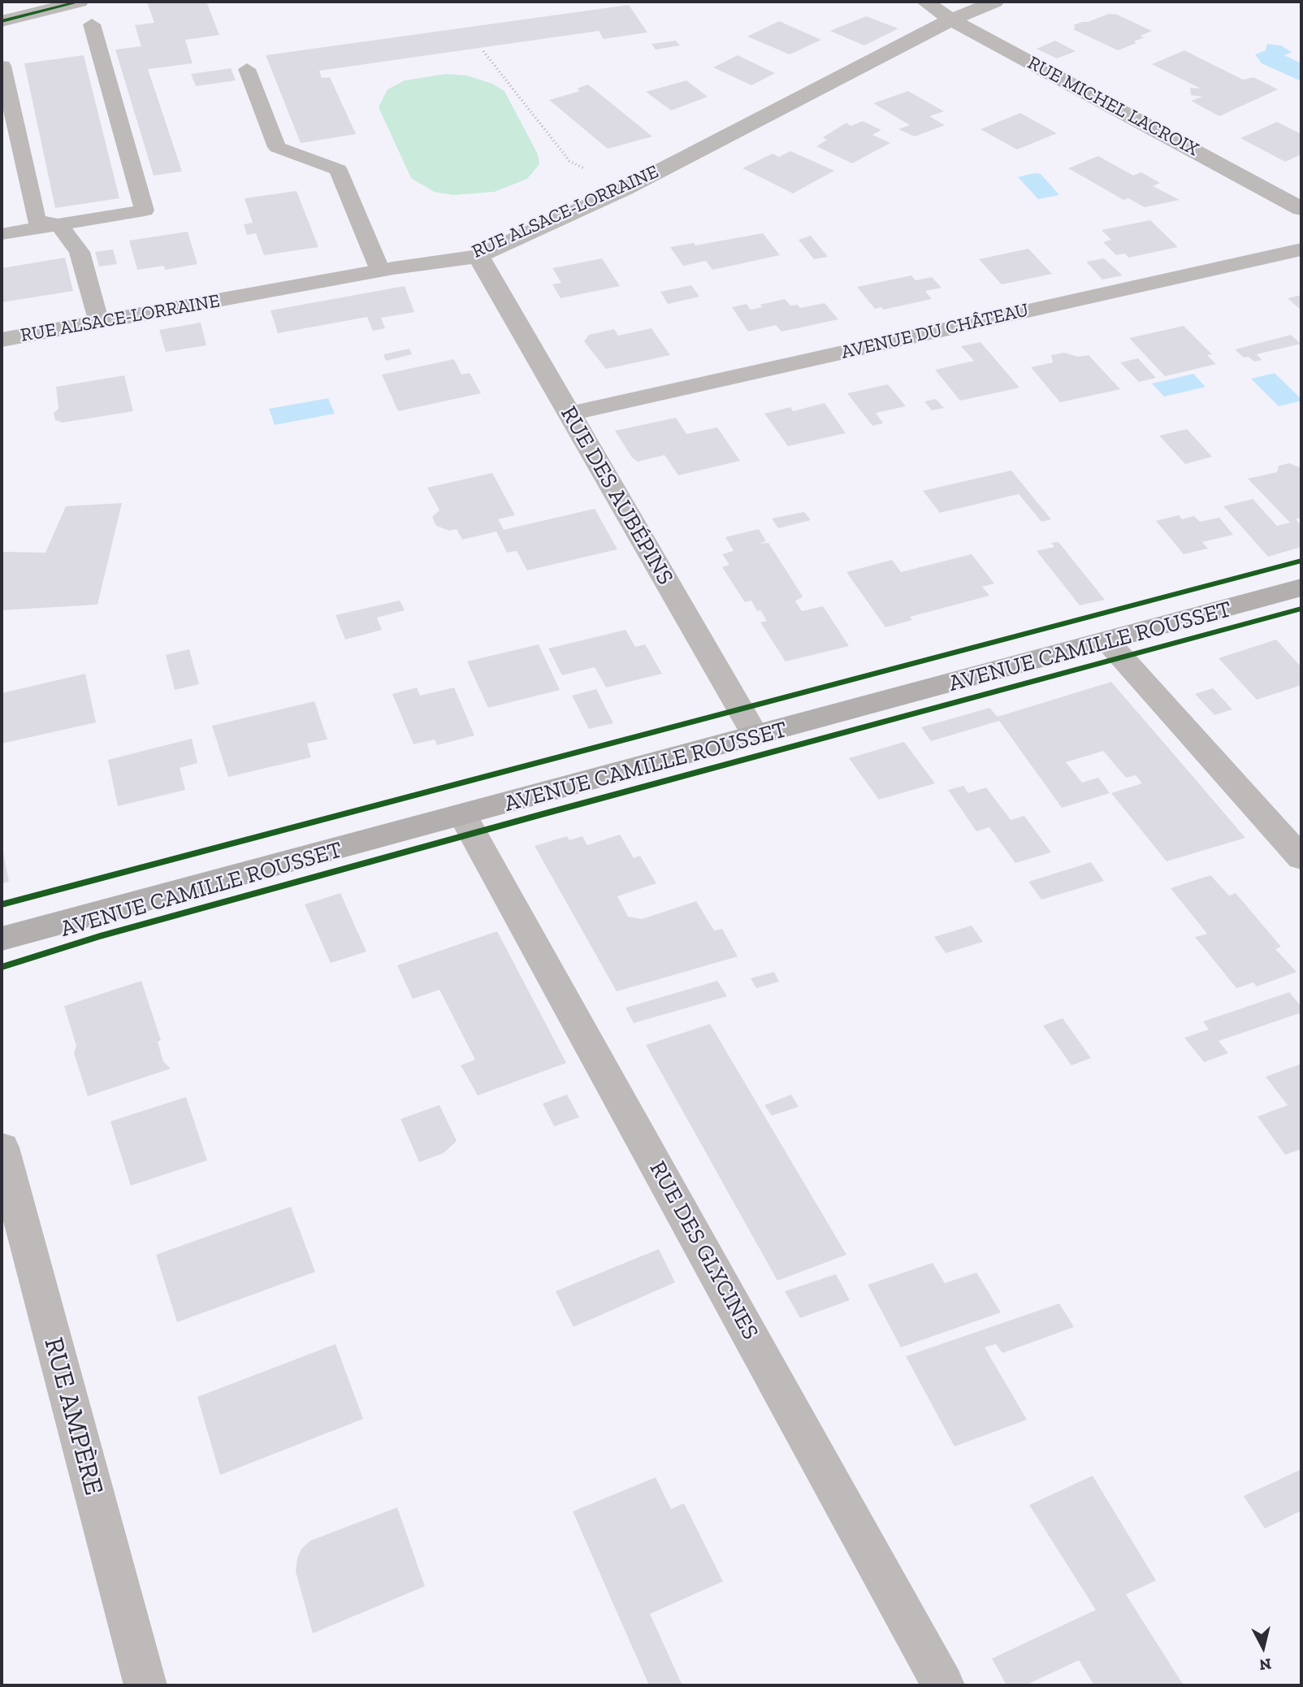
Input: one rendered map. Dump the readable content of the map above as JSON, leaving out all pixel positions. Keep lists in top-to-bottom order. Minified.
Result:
{"streets":{"street":["RUE MICHEL LACROIX","RUE ALSACE-LORRAINE","AVENUE DU CHÂTEAU","RUE DES AUBÉPINS","AVENUE CAMILLE ROUSSET","RUE DES GLYCINES","RUE AMPÈRE"]},"crossings":[["RUE MICHEL LACROIX","RUE ALSACE-LORRAINE"],["RUE ALSACE-LORRAINE","RUE DES AUBÉPINS"],["AVENUE DU CHÂTEAU","RUE DES AUBÉPINS"],["RUE DES AUBÉPINS","AVENUE CAMILLE ROUSSET"],["AVENUE CAMILLE ROUSSET","RUE DES GLYCINES"]],"north":"bottom"}
